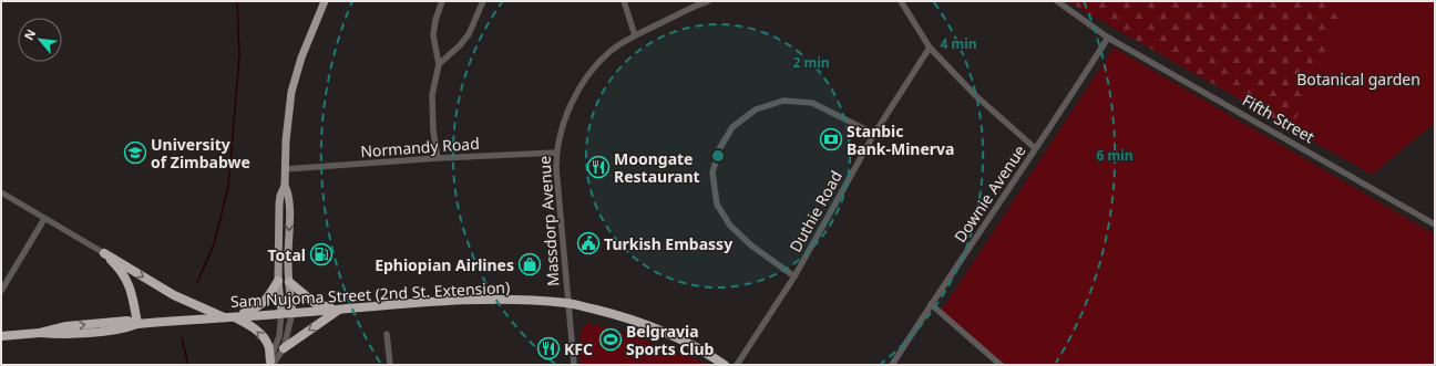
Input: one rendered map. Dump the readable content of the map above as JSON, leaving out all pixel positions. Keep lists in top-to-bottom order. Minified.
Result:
{"streets":{"highway":["Sam Nujoma Street (2nd St. Extension)"],"street":["Fifth Street","Normandy Road","Downie Avenue","Duthie Road","Massdorp Avenue"]},"crossings":[["Fifth Street","Downie Avenue"],["Normandy Road","Massdorp Avenue"],["Massdorp Avenue","Sam Nujoma Street (2nd St. Extension)"]],"parks":["Botanical garden"],"places":{"bank":["Stanbic Bank-Minerva"],"school or university":["University of Zimbabwe"],"restaurant":["Moongate Restaurant","KFC"],"public building":["Turkish Embassy"],"fuel station":["Total"],"shop":["Ephiopian Airlines"],"sports":["Belgravia Sports Club"]},"north":"top left","rings":["4 min","2 min","6 min"]}
